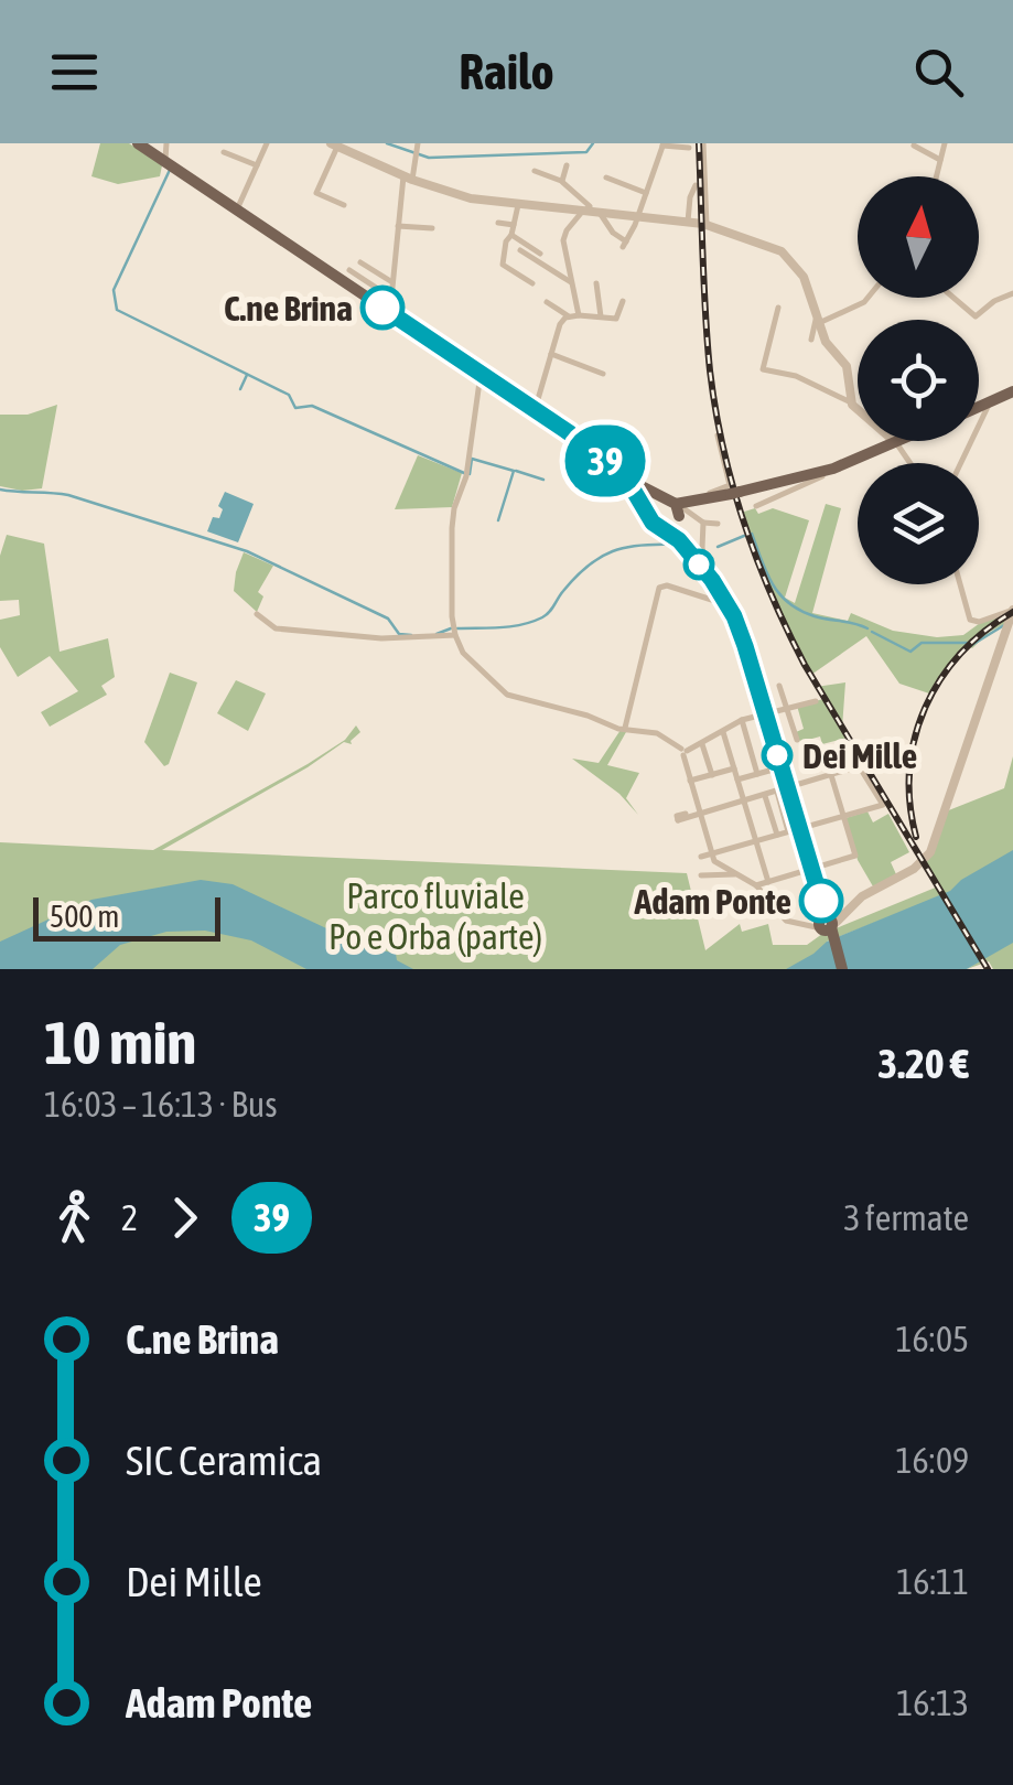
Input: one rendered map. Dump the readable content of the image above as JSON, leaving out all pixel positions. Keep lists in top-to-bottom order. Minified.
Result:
{"parks":["Parco fluviale Po e Orba (parte)"],"places":["C.ne Brina","Dei Mille","Adam Ponte"],"lines":["bus line 39"],"scale_bar":"500 m","north":"top","page":{"header":"Railo","on_map":"39","scale":"500 m","heading":["10 min","16:03 – 16:13 · Bus","3.20 €"],"legs":["2","39","3 fermate"],"list":[{"name":"C.ne Brina","value":"16:05"},{"name":"SIC Ceramica","value":"16:09"},{"name":"Dei Mille","value":"16:11"},{"name":"Adam Ponte","value":"16:13"}]}}
